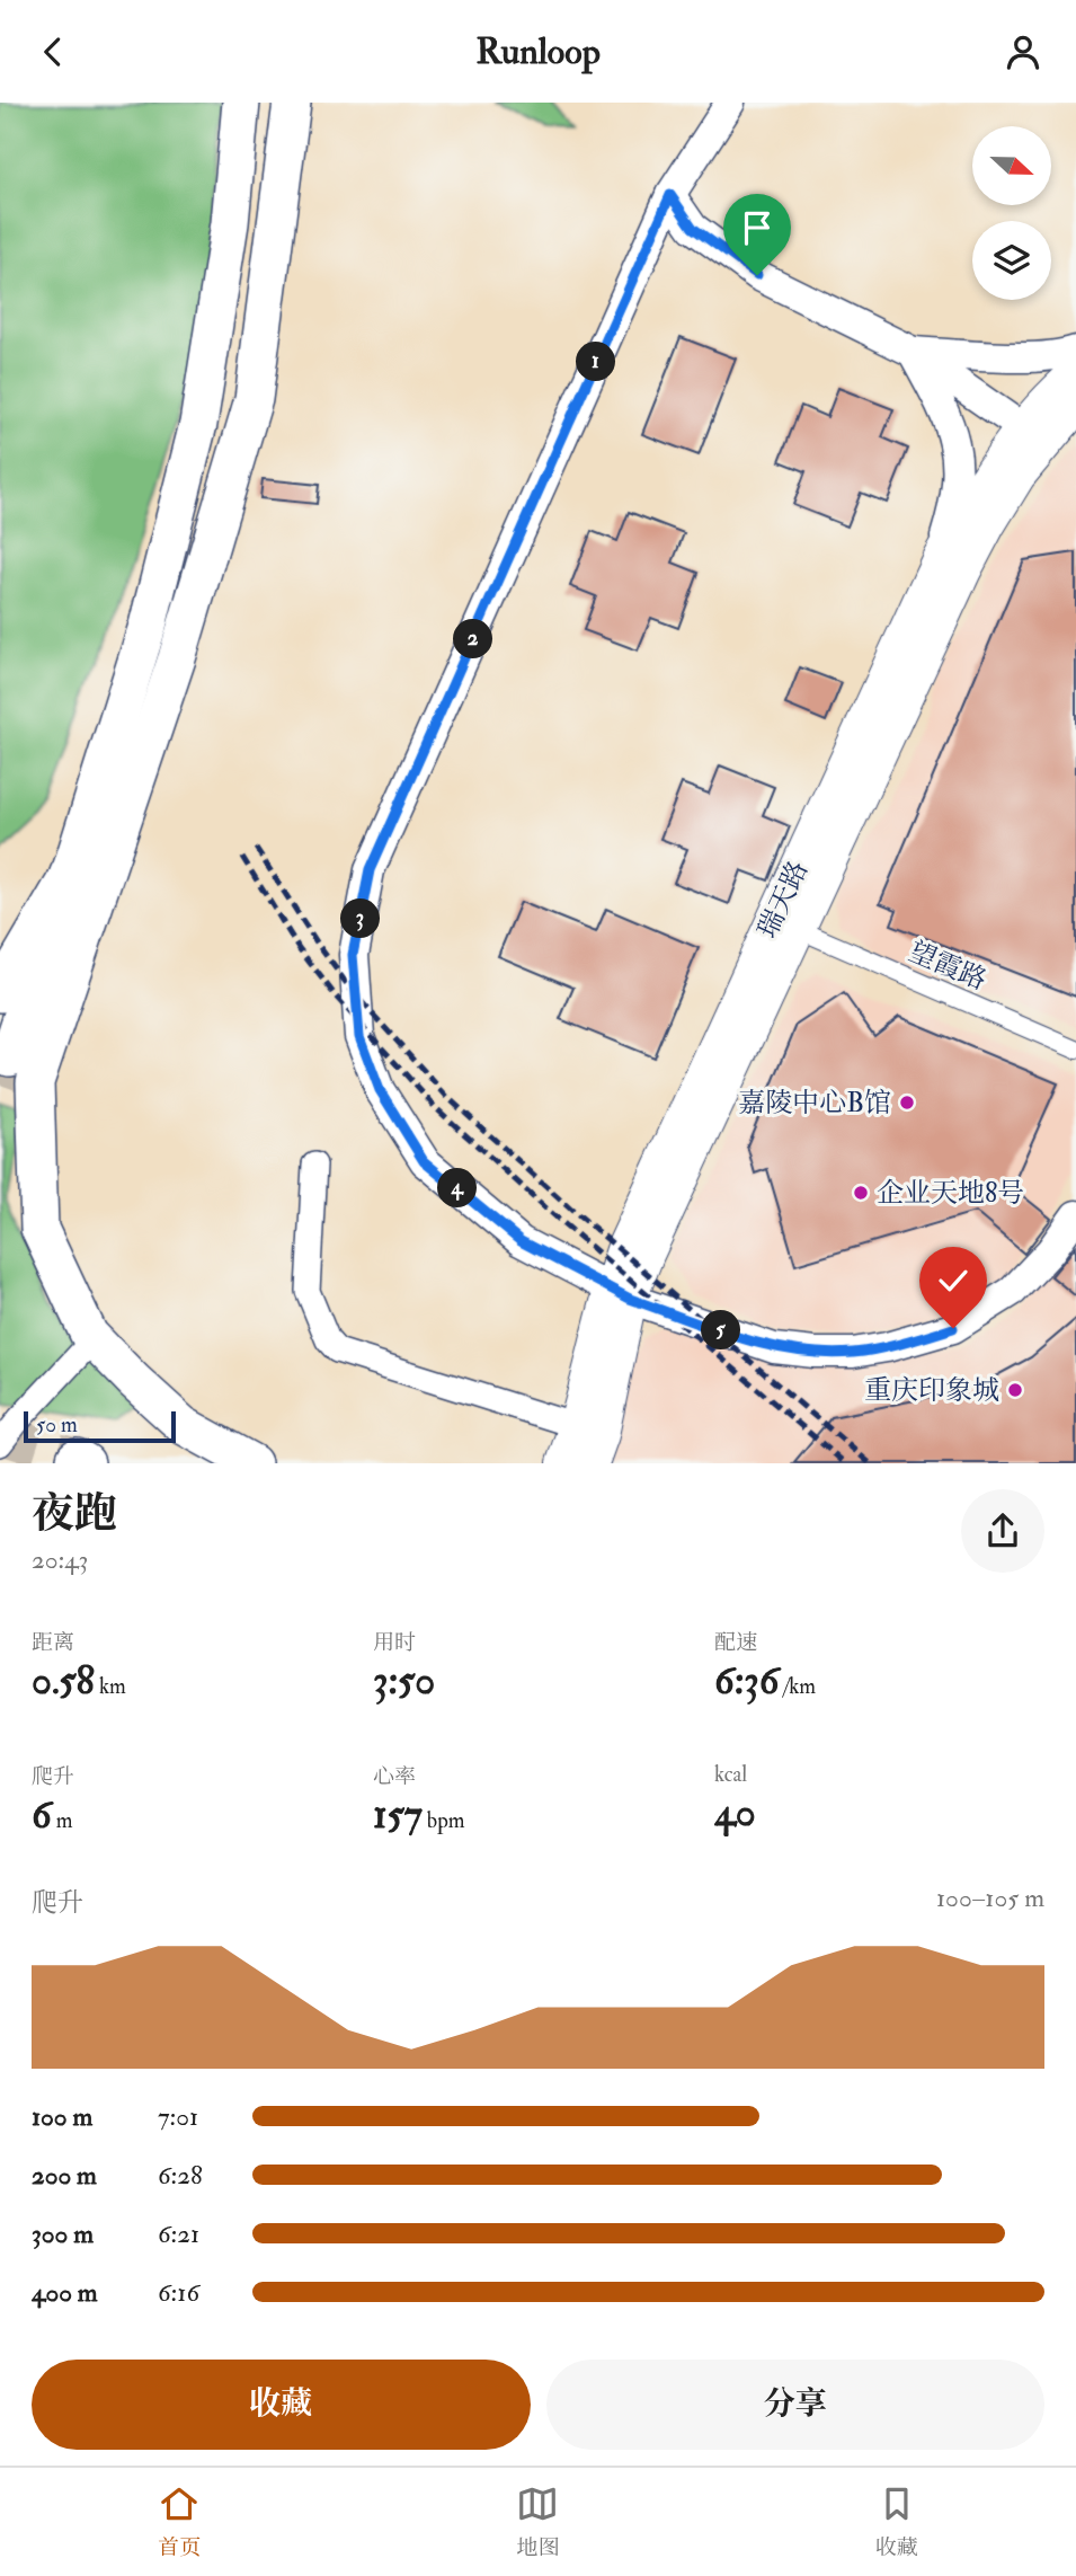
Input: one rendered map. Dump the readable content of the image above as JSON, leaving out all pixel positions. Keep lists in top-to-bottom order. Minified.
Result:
{"streets":{"main road":["瑞天路"],"street":["望霞路"]},"crossings":[["瑞天路","望霞路"]],"places":["嘉陵中心B馆","企业天地8号","重庆印象城"],"scale_bar":"50 m","north":"right","page":{"header":"Runloop","pins":["1","2","3","4","5"],"scale":"50 m","heading":["夜跑","20:43"],"stats":[["距离","0.58 km"],["用时","3:50"],["配速","6:36 /km"],["爬升","6 m"],["心率","157 bpm"],["kcal","40"]],"chart":["爬升","100–105 m"],"list":[{"name":"100 m","note":"7:01"},{"name":"200 m","note":"6:28"},{"name":"300 m","note":"6:21"},{"name":"400 m","note":"6:16"}],"buttons":["收藏","分享"],"tabs":["首页","地图","收藏"]}}
